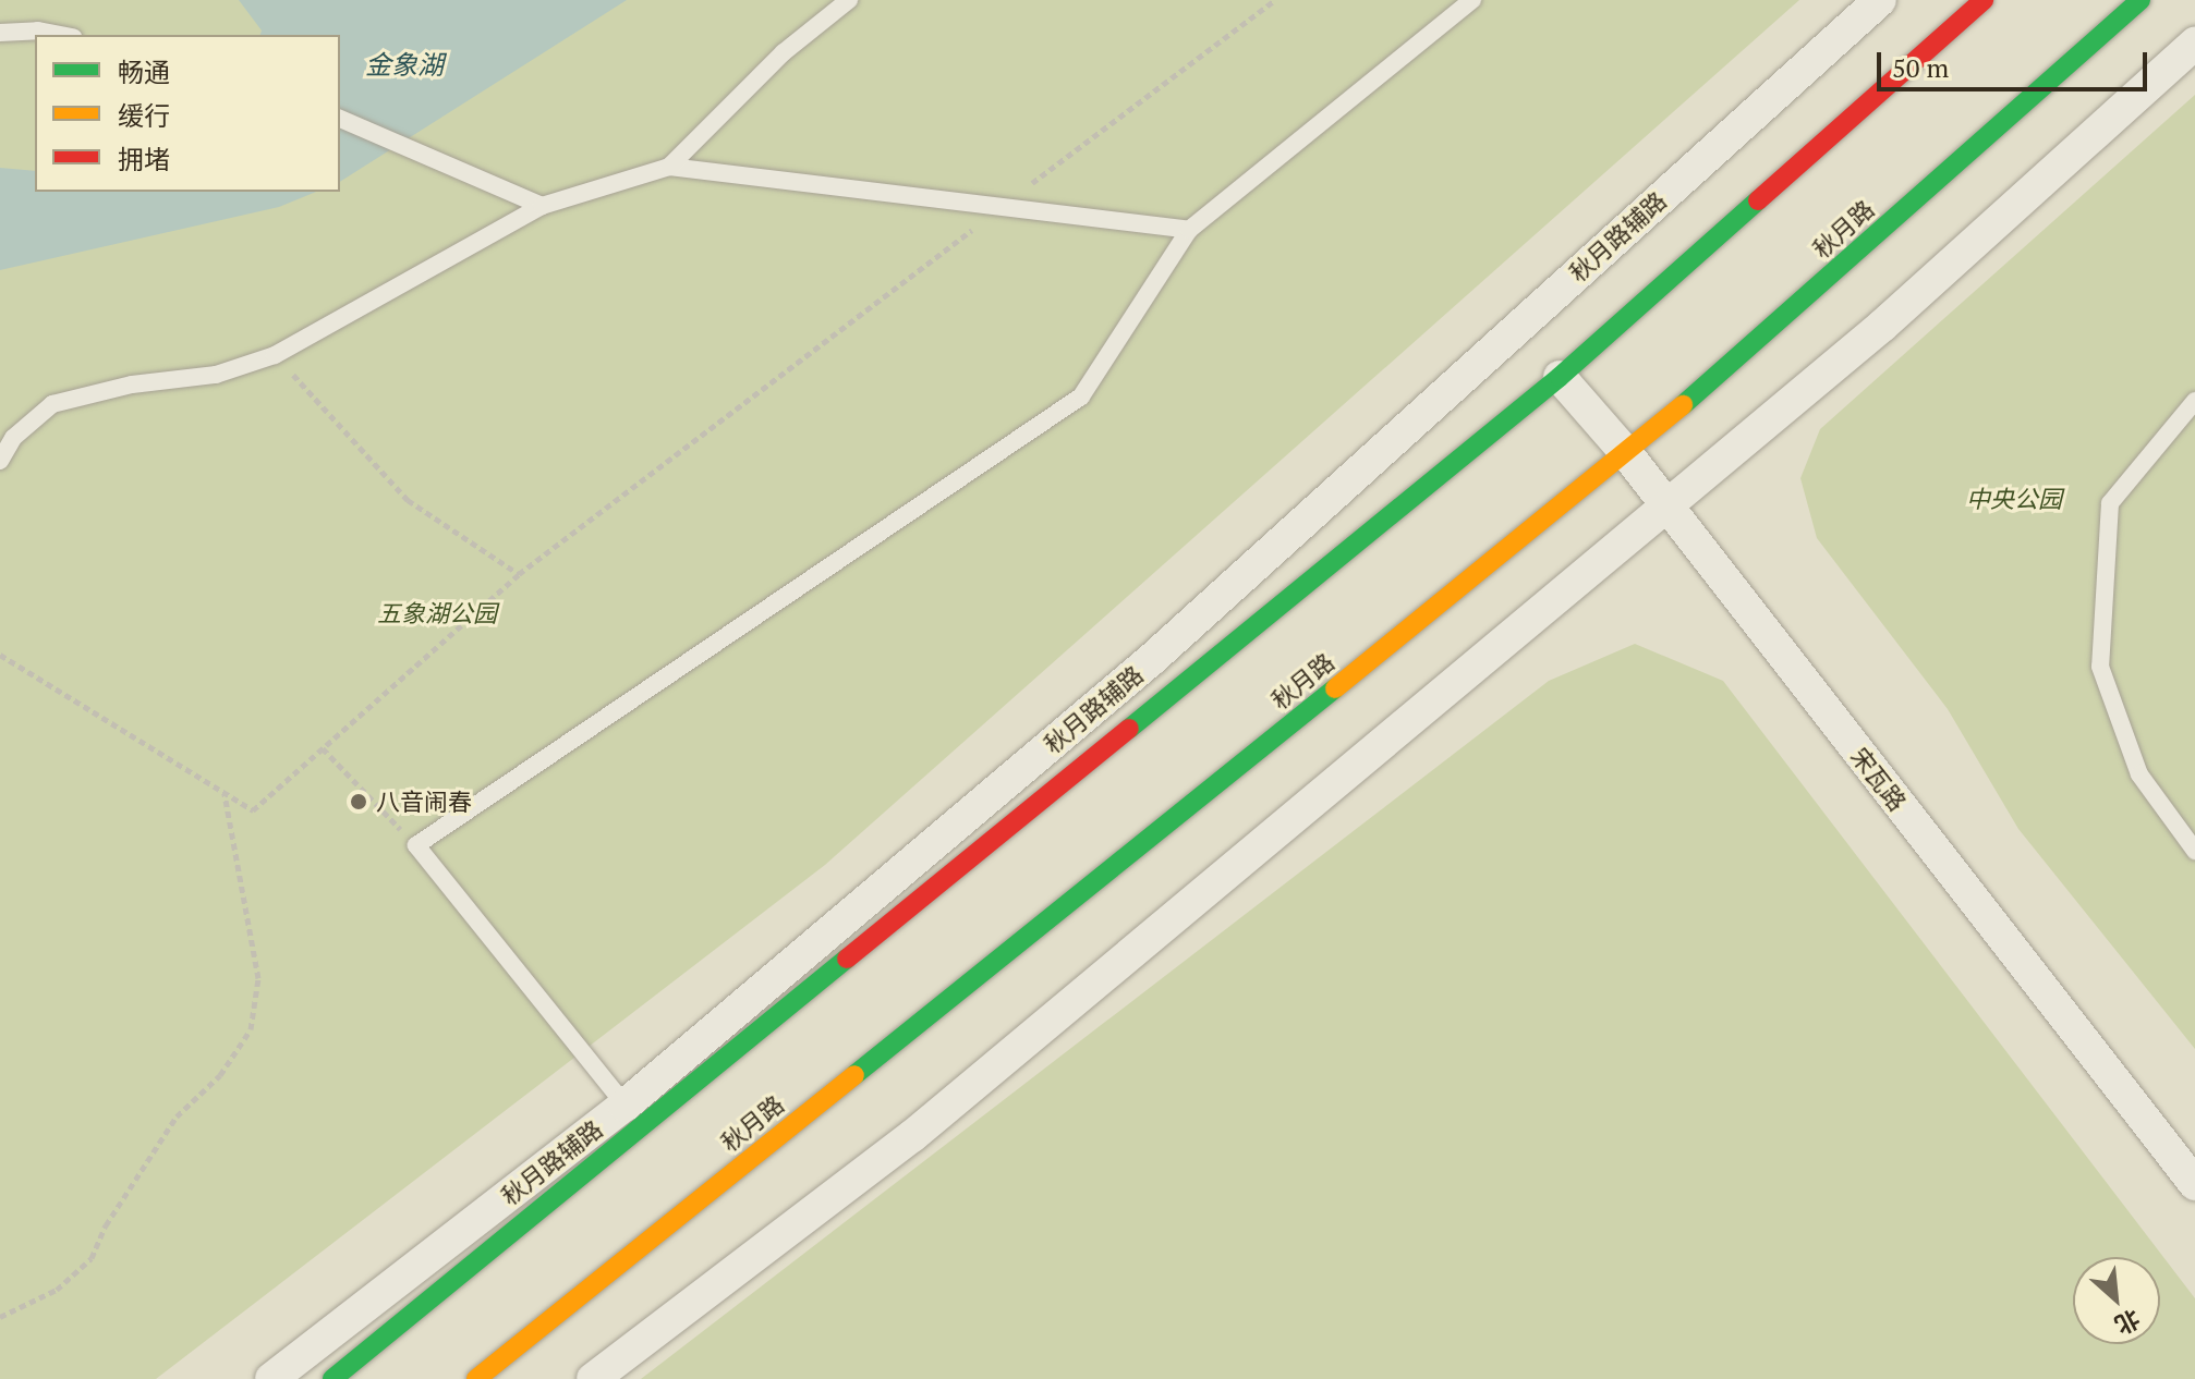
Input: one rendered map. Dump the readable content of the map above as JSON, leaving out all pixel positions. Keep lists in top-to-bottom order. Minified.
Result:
{"streets":{"main road":["秋月路"],"street":["秋月路辅路","宋瓦路"]},"crossings":[["秋月路","宋瓦路"]],"water":["金象湖"],"parks":["中央公园","五象湖公园"],"places":["八音闹春"],"legend":["畅通","缓行","拥堵"],"scale_bar":"50 m","north":"bottom right"}
